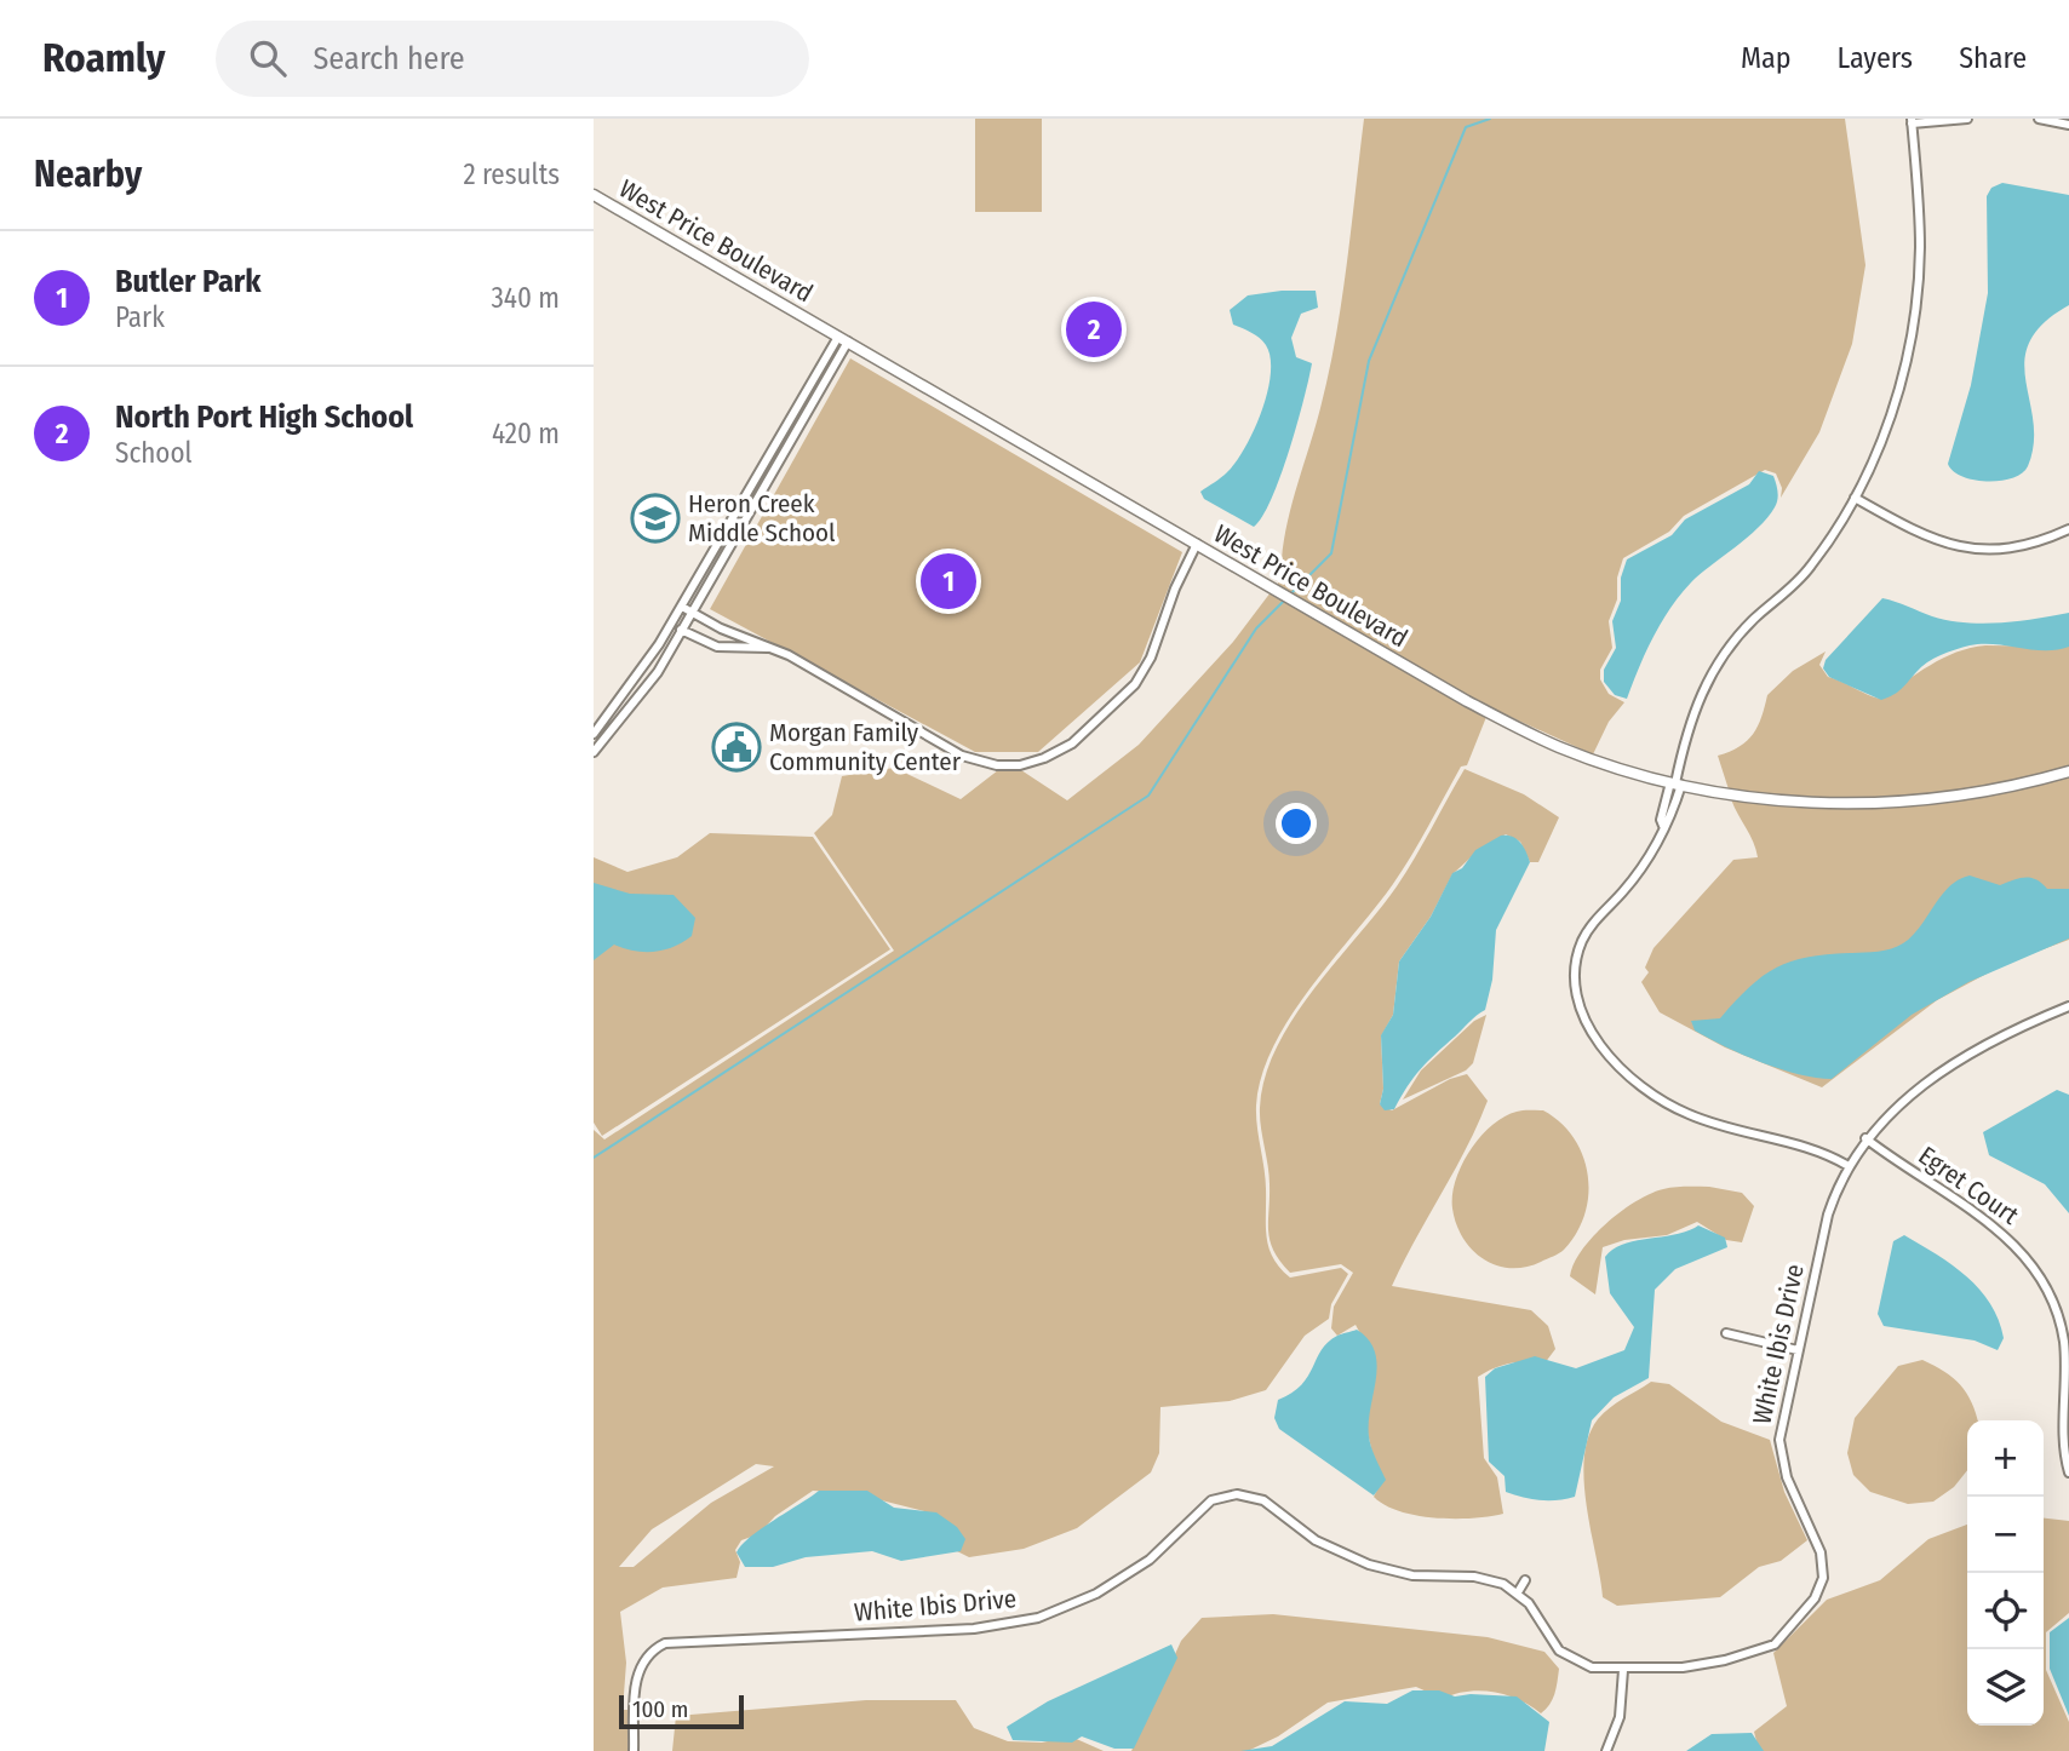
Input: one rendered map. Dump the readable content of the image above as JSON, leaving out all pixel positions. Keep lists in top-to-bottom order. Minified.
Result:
{"streets":{"street":["West Price Boulevard","Egret Court","White Ibis Drive"]},"crossings":[["Egret Court","White Ibis Drive"]],"places":{"school or university":["Heron Creek Middle School"],"public building":["Morgan Family Community Center"]},"scale_bar":"100 m","page":{"header":"Roamly","search":"Search here","nav":["Map","Layers","Share"],"heading":["Nearby","2 results"],"list":[{"mark":"1","name":"Butler Park","note":"Park","value":"340 m"},{"mark":"2","name":"North Port High School","note":"School","value":"420 m"}],"pins":["2","1"],"map_buttons":["+","−"],"scale":"100 m"}}
